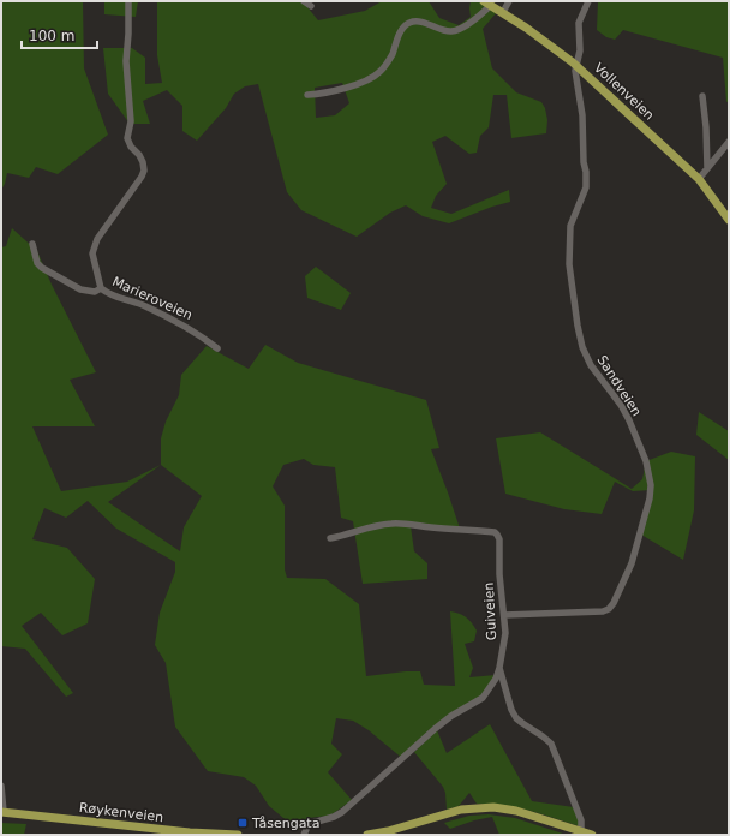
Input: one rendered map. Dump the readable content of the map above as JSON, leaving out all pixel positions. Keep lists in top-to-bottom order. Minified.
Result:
{"streets":{"main road":["Vollenveien","Røykenveien"],"street":["Marieroveien","Sandveien","Guiveien"]},"crossings":[["Vollenveien","Sandveien"],["Sandveien","Guiveien"]],"places":{"transit":["Tåsengata"]},"scale_bar":"100 m"}
